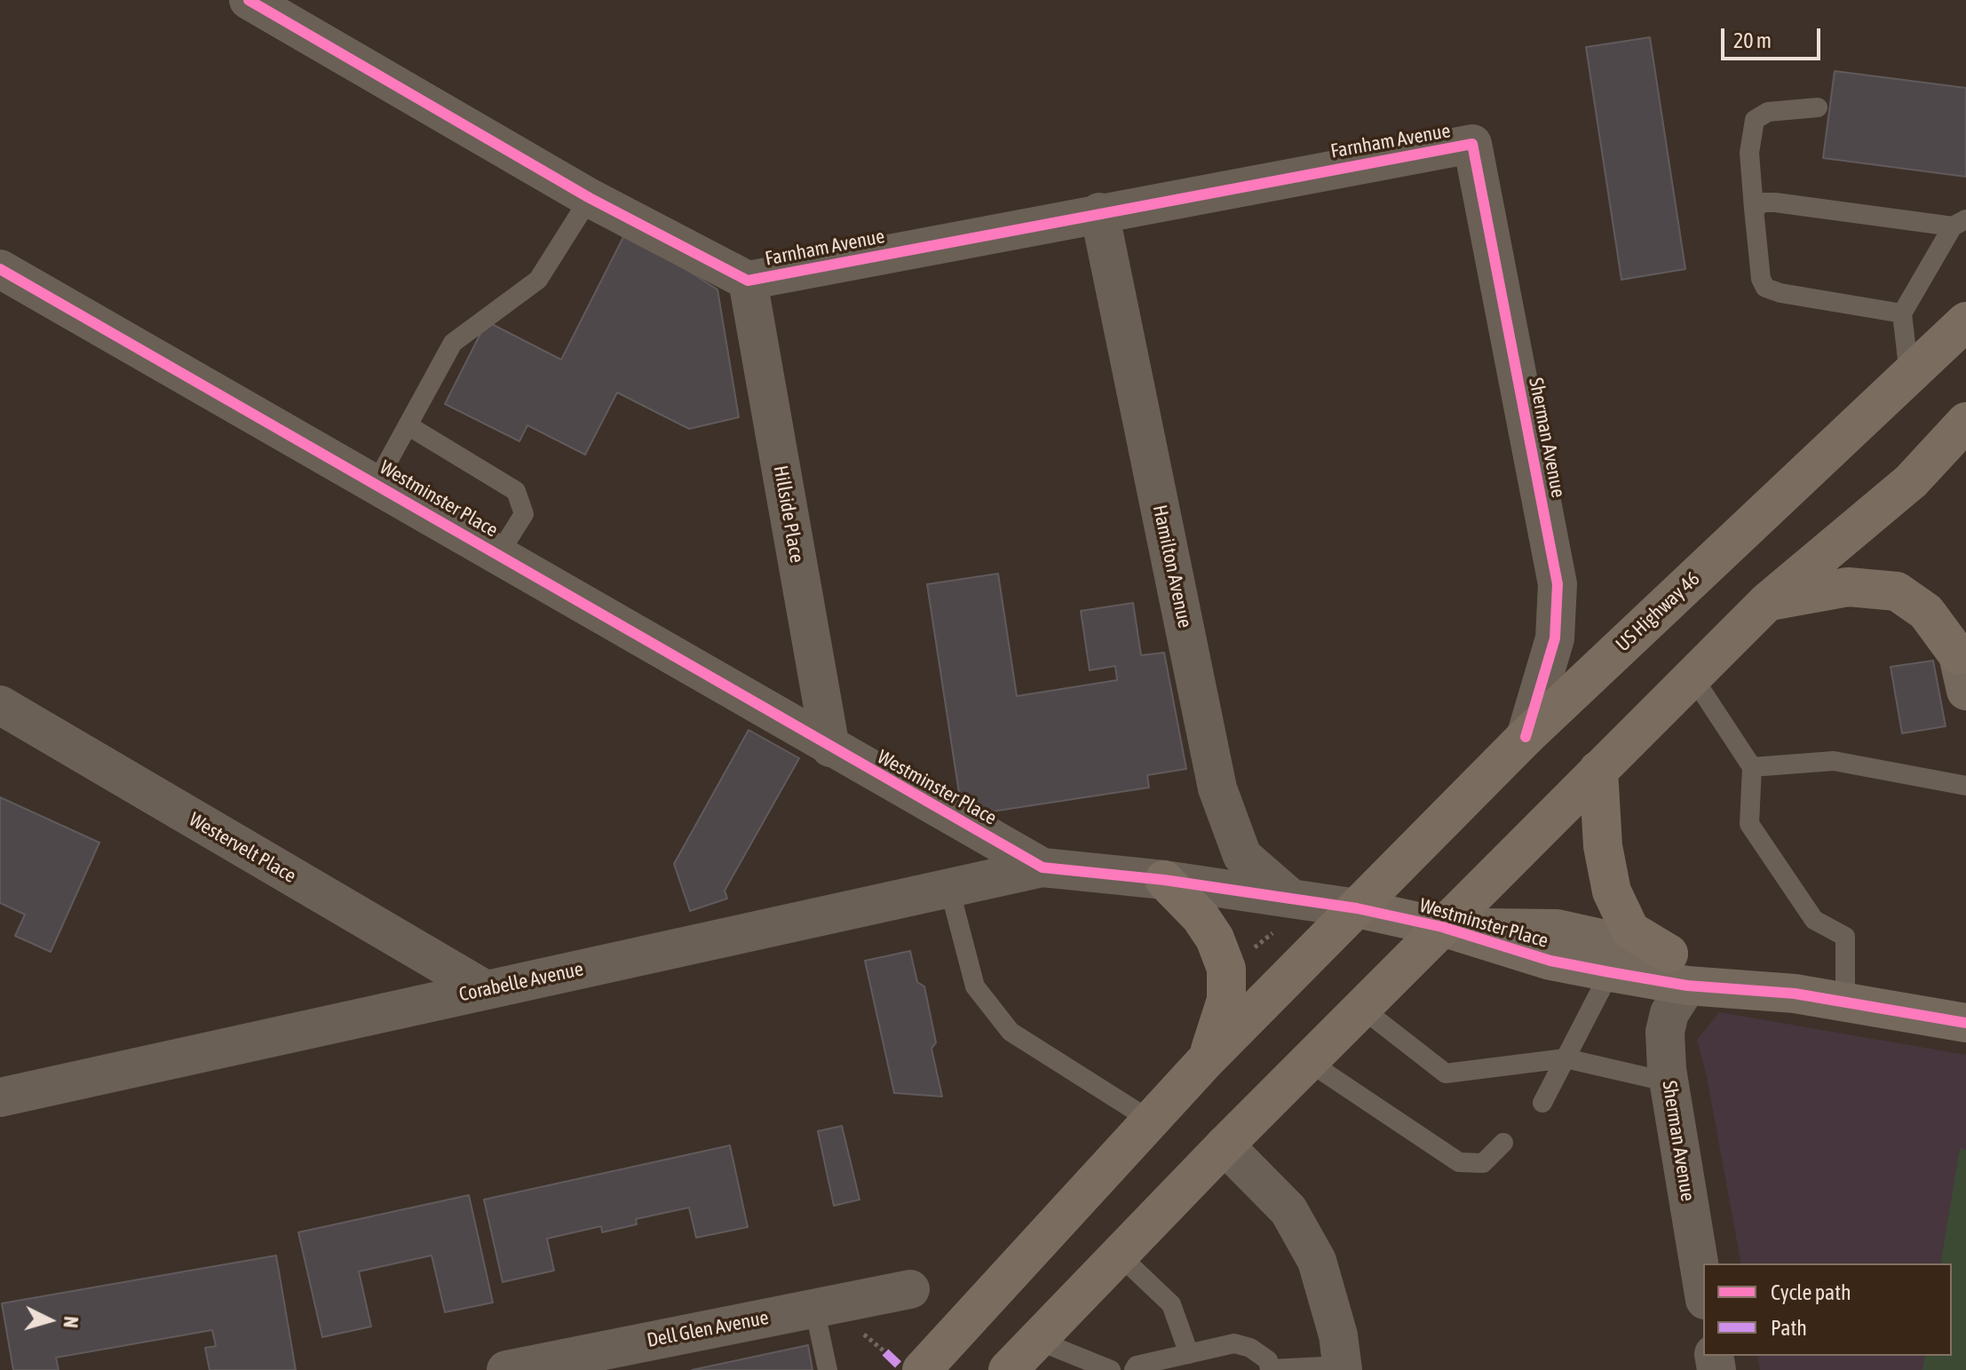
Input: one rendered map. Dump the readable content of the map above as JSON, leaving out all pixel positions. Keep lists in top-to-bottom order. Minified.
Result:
{"streets":{"highway":["US Highway 46"],"street":["Farnham Avenue","Sherman Avenue","Westminster Place","Hillside Place","Hamilton Avenue","Westervelt Place","Corabelle Avenue","Dell Glen Avenue"]},"crossings":[["Farnham Avenue","Sherman Avenue"],["Farnham Avenue","Hillside Place"],["Farnham Avenue","Hamilton Avenue"],["Sherman Avenue","Westminster Place"],["Sherman Avenue","US Highway 46"],["Westminster Place","Hillside Place"],["Westminster Place","Hamilton Avenue"],["Westminster Place","US Highway 46"],["Westminster Place","Corabelle Avenue"],["Westervelt Place","Corabelle Avenue"]],"legend":["Cycle path","Path"],"scale_bar":"20 m","north":"right"}
